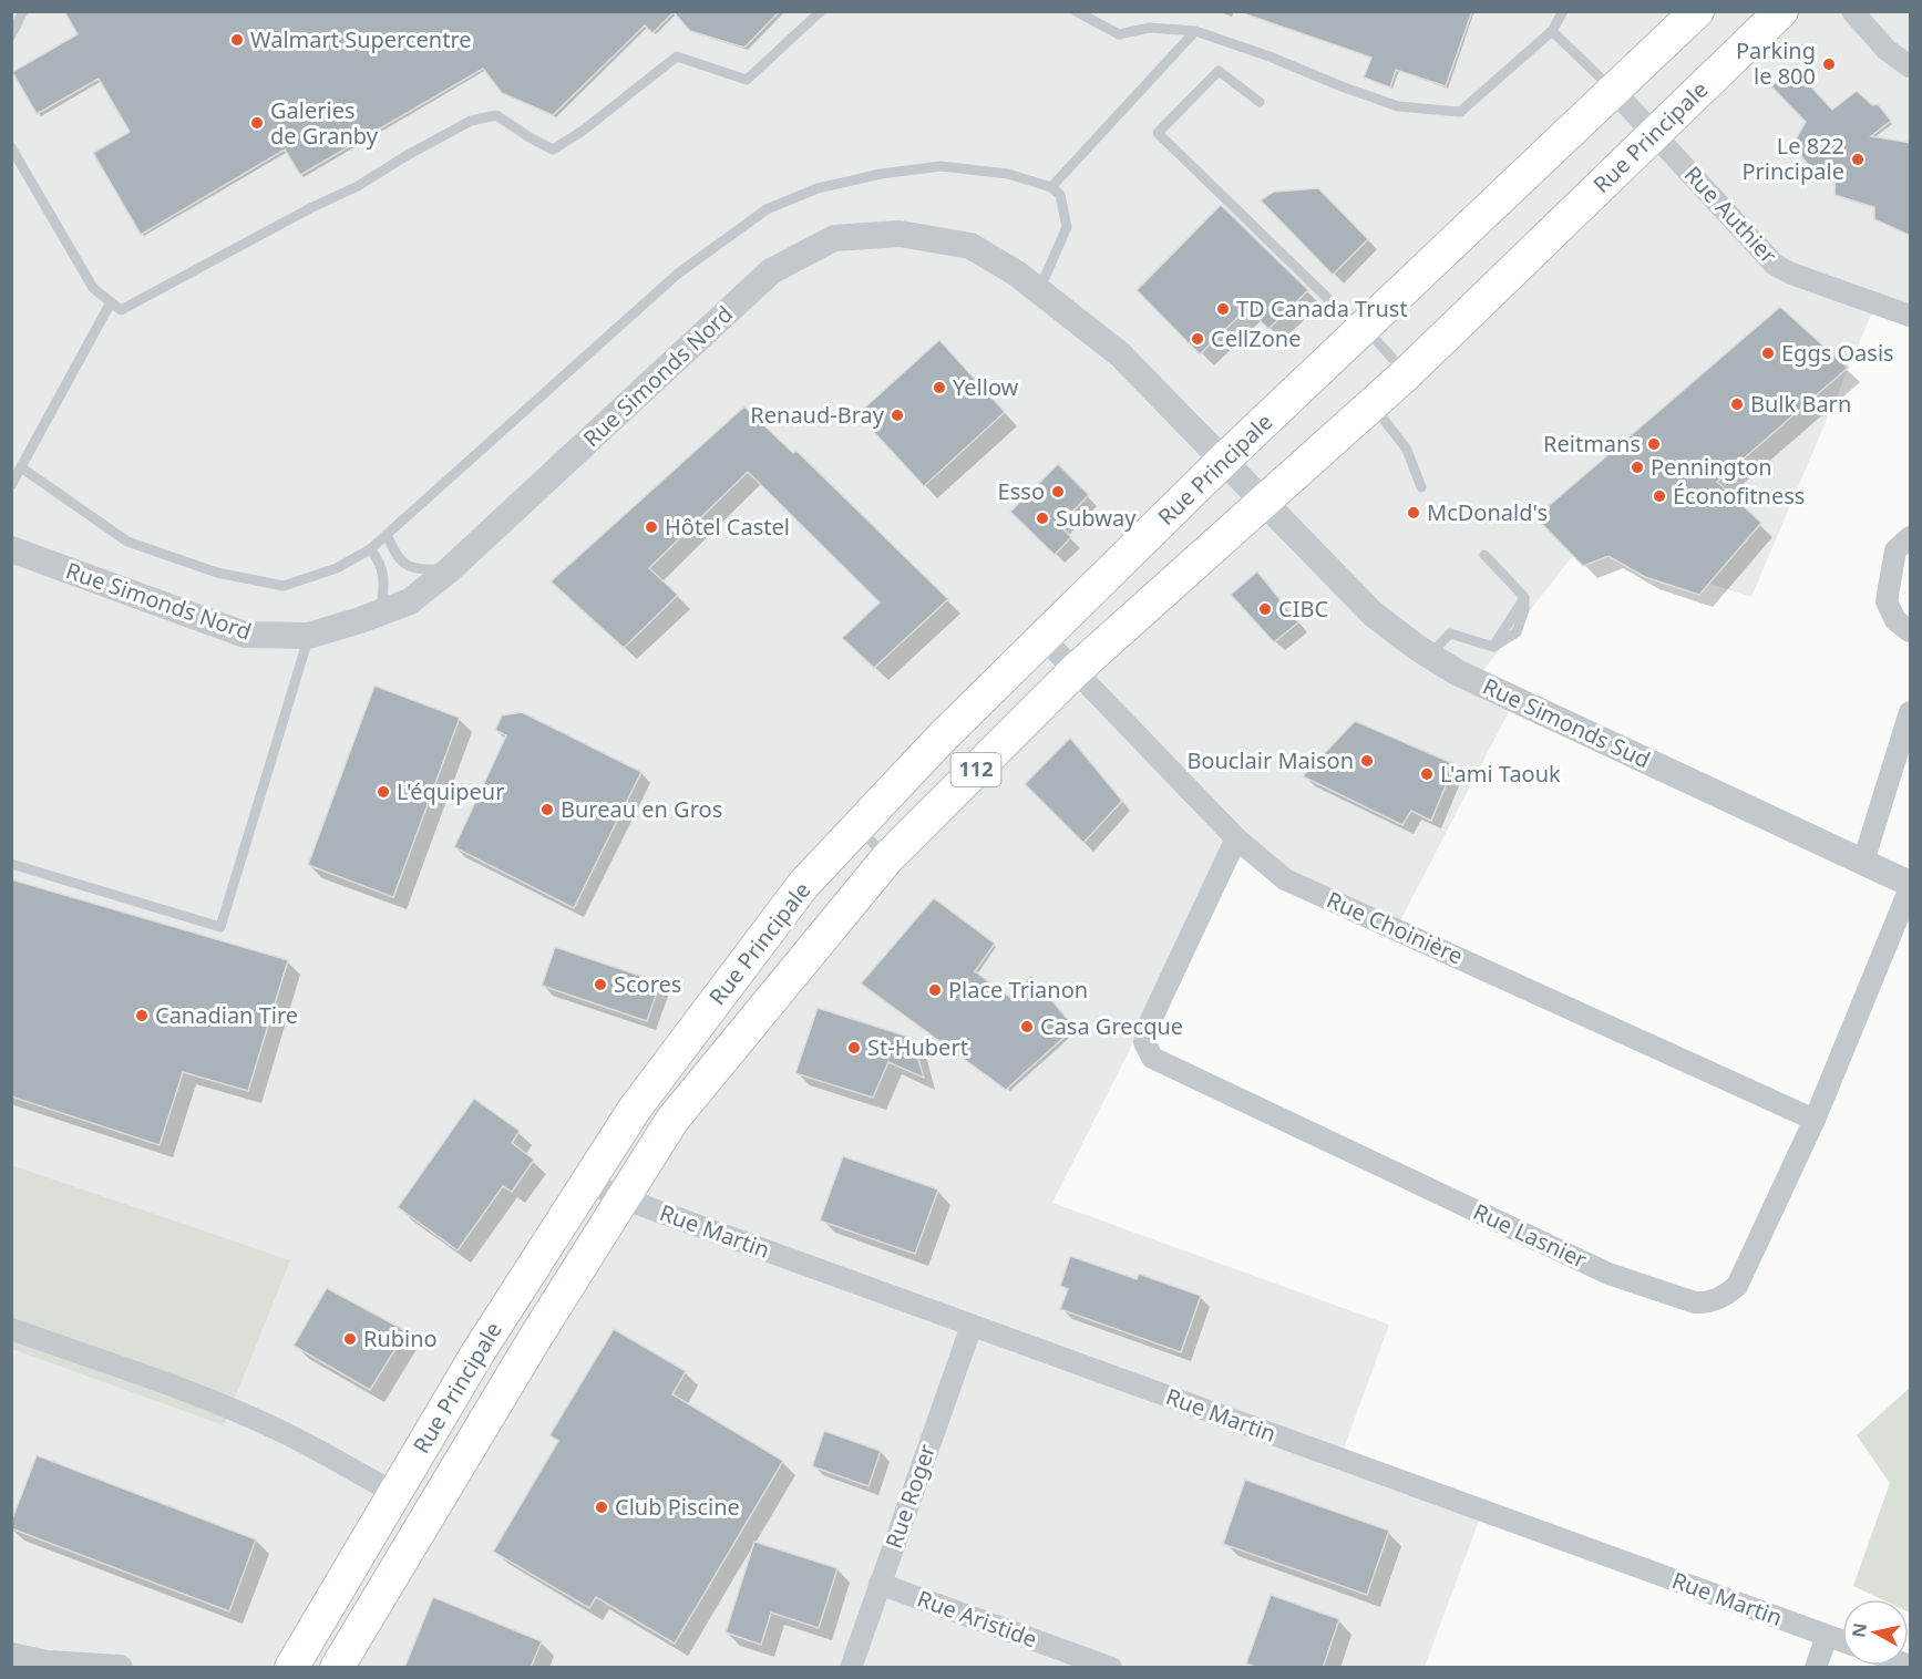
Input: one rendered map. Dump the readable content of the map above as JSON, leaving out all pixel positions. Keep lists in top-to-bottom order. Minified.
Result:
{"streets":{"main road":["Rue Principale","112"],"street":["Rue Authier","Rue Simonds Nord","Rue Simonds Sud","Rue Choinière","Rue Martin","Rue Lasnier","Rue Roger","Rue Aristide"]},"crossings":[["Rue Principale","Rue Authier"],["Rue Principale","Rue Simonds Nord"],["Rue Principale","Rue Simonds Sud"],["Rue Principale","Rue Choinière"],["Rue Principale","Rue Martin"],["Rue Simonds Nord","Rue Simonds Sud"],["Rue Simonds Sud","Rue Lasnier"],["Rue Choinière","Rue Lasnier"],["Rue Martin","Rue Roger"],["Rue Roger","Rue Aristide"]],"places":["Walmart Supercentre","Parking le 800","Galeries de Granby","Le 822 Principale","TD Canada Trust","CellZone","Eggs Oasis","Yellow","Bulk Barn","Renaud-Bray","Reitmans","Pennington","Esso","Éconofitness","McDonald's","Subway","Hôtel Castel","CIBC","Bouclair Maison","L'ami Taouk","L'équipeur","Bureau en Gros","Scores","Place Trianon","Canadian Tire","Casa Grecque","St-Hubert","Rubino","Club Piscine"],"north":"left"}
